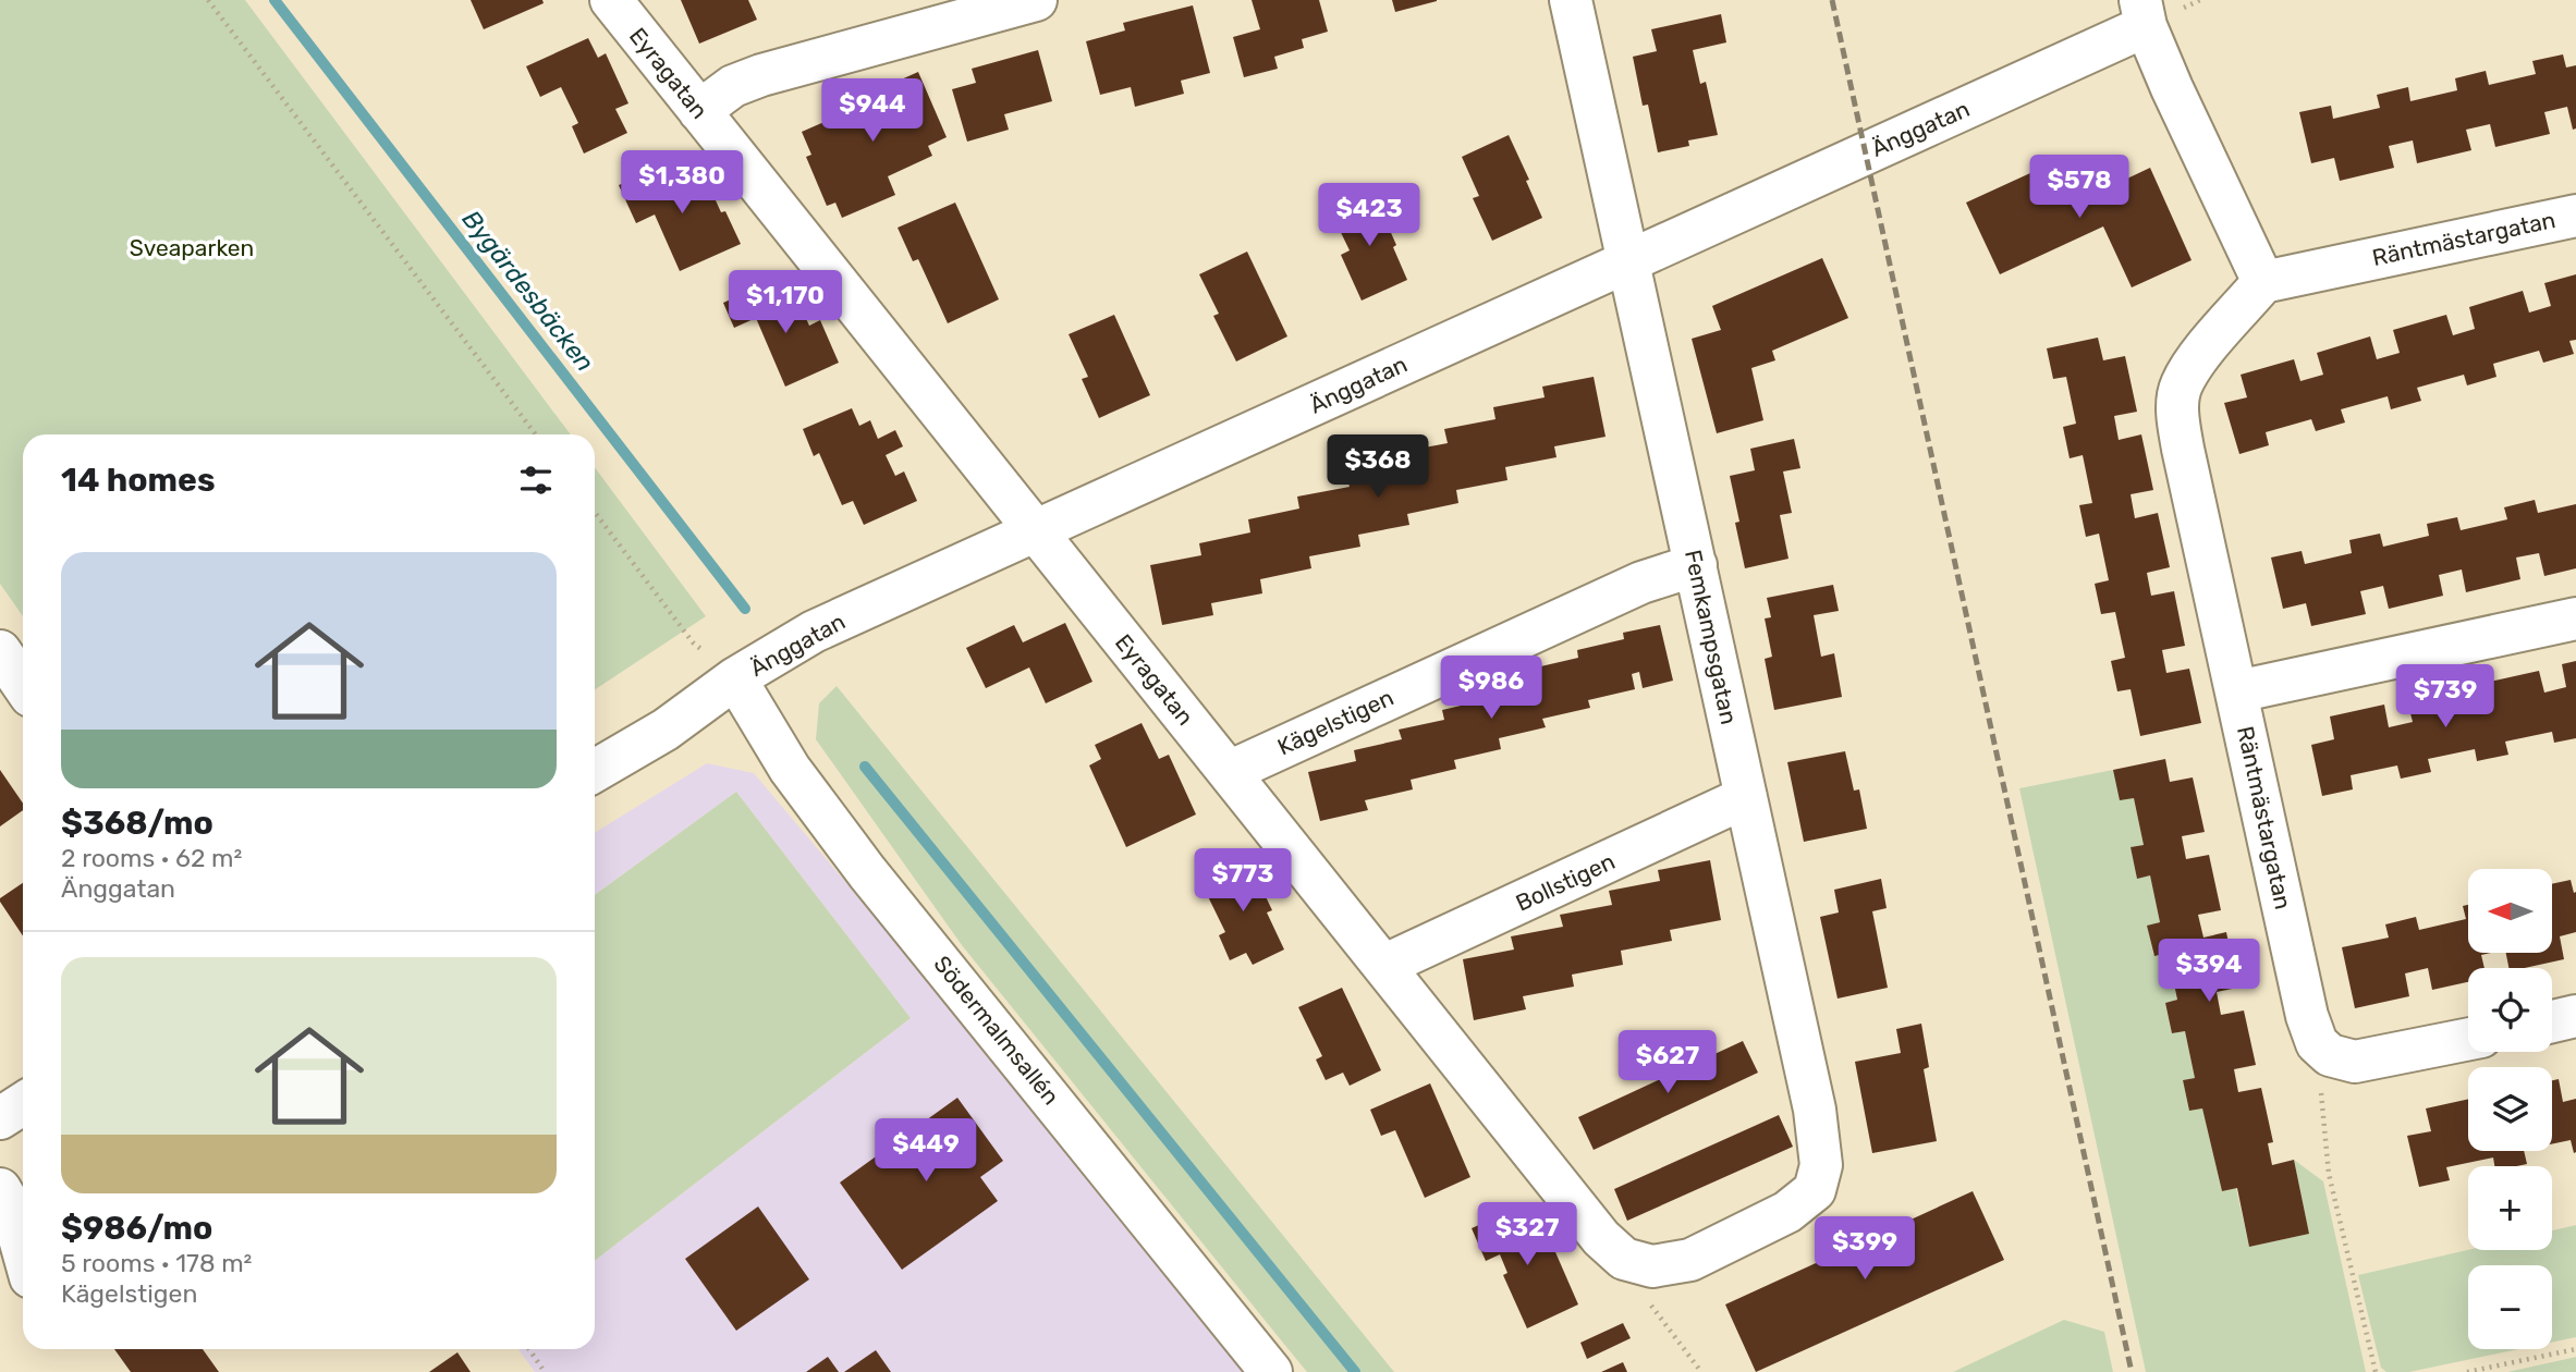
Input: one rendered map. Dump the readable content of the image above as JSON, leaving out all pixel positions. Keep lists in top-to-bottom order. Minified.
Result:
{"streets":{"street":["Eyragatan","Änggatan","Räntmästargatan","Femkampsgatan","Kägelstigen","Bollstigen","Södermalmsallén"]},"crossings":[["Eyragatan","Änggatan"],["Eyragatan","Femkampsgatan"],["Eyragatan","Kägelstigen"],["Eyragatan","Bollstigen"],["Änggatan","Femkampsgatan"],["Änggatan","Södermalmsallén"],["Femkampsgatan","Kägelstigen"],["Femkampsgatan","Bollstigen"]],"water":["Bygärdesbäcken"],"parks":["Sveaparken"],"north":"left","page":{"price":["$944","$1,380","$578","$423","$1,170","$368","$986","$739","$773","$394","$627","$449","$327","$399"],"heading":"14 homes","list":[{"name":"$368/mo","note":"2 rooms · 62 m² · Änggatan"},{"name":"$986/mo","note":"5 rooms · 178 m² · Kägelstigen"}],"map_buttons":["+","−"]}}
